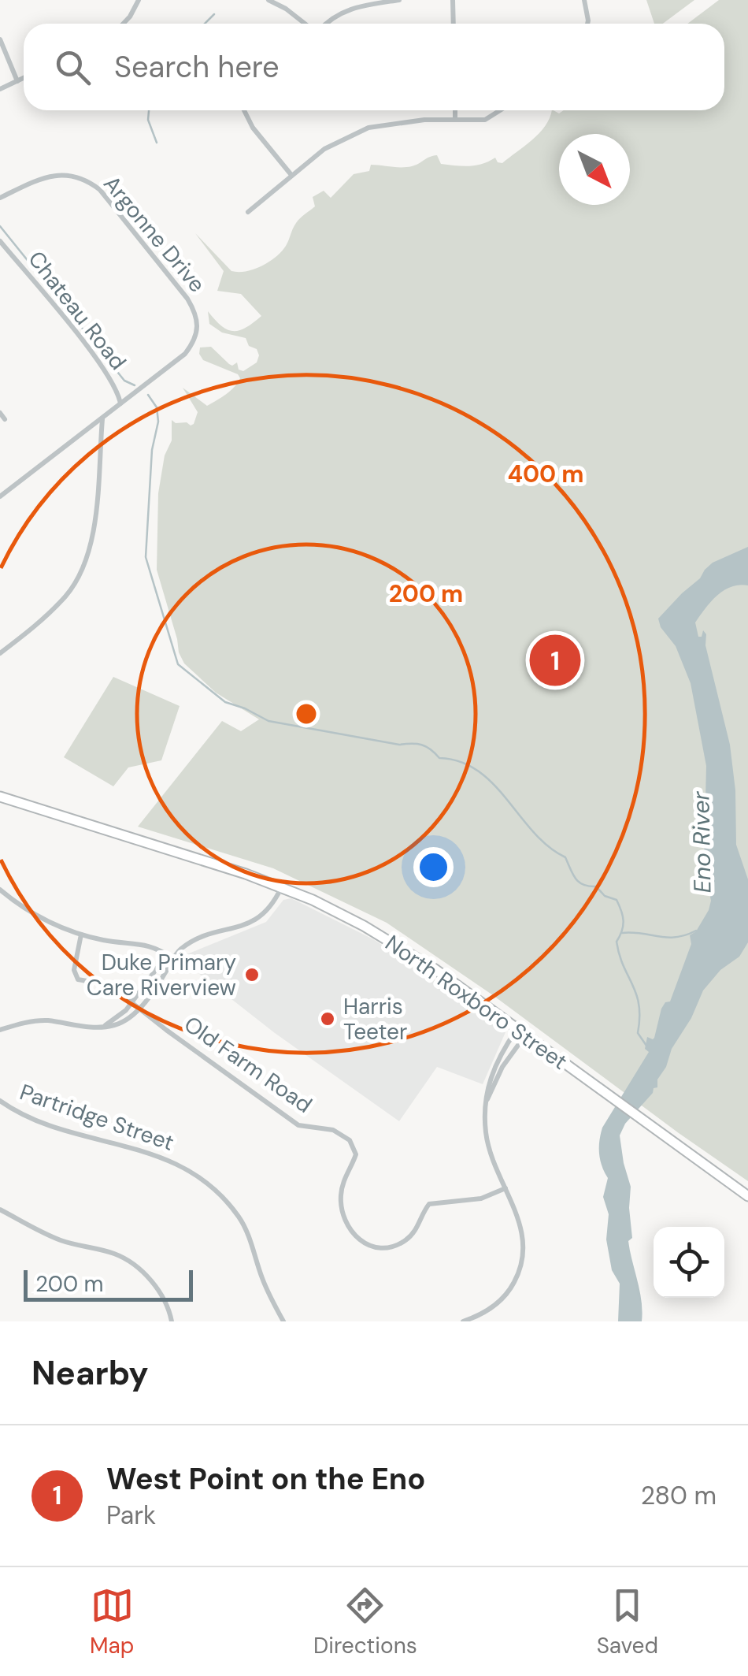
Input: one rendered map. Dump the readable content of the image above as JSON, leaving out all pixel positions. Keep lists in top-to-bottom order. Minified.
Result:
{"streets":{"highway":["North Roxboro Street"],"street":["Argonne Drive","Chateau Road","Old Farm Road","Partridge Street"]},"crossings":[["Argonne Drive","Chateau Road"]],"water":["Eno River"],"places":["Duke Primary Care Riverview","Harris Teeter"],"scale_bar":"200 m","north":"bottom right","page":{"search":"Search here","pins":"1","scale":"200 m","heading":"Nearby","list":[{"mark":"1","name":"West Point on the Eno","note":"Park","value":"280 m"}],"nav":["Map","Directions","Saved"]},"rings":["400 m","200 m"]}
